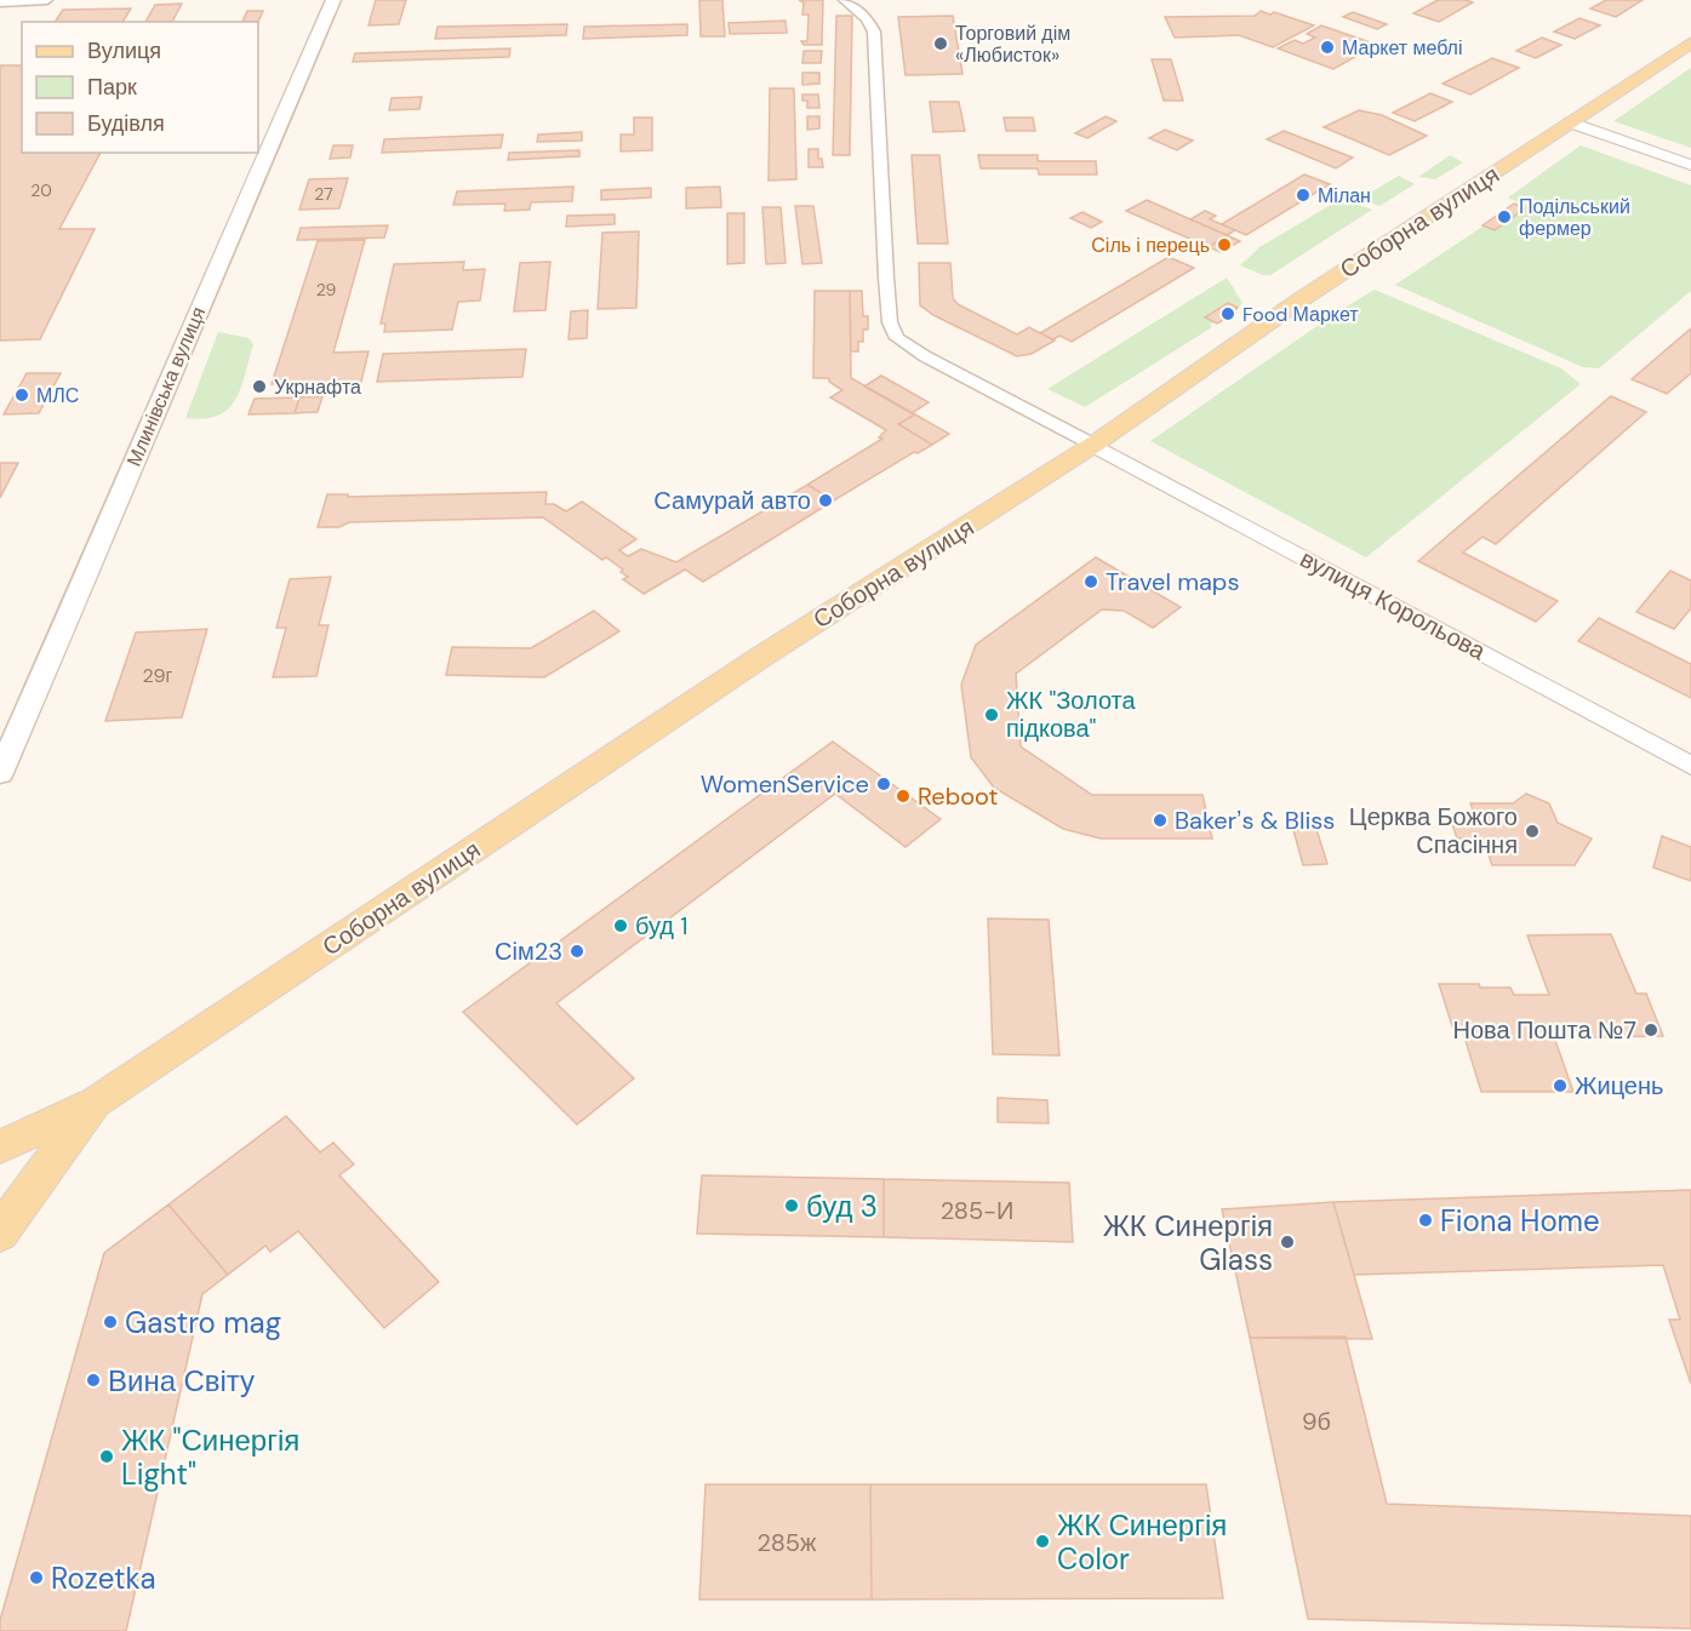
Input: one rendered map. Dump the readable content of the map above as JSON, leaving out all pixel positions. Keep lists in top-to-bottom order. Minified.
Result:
{"streets":{"main road":["Соборна вулиця","Млинівська вулиця"],"street":["вулиця Корольова"]},"crossings":[["Соборна вулиця","вулиця Корольова"]],"places":["Торговий дім «Любисток»","Маркет меблі","Мілан","Подільський фермер","Сіль і перець","Food Маркет","Укрнафта","МЛС","Самурай авто","Travel maps","ЖК \"Золота підкова\"","WomenService","Reboot","Bakerʼs & Bliss","Церква Божого Спасіння","буд 1","Сім23","Нова Пошта №7","Жицень","буд 3","Fiona Home","ЖК Синергія Glass","Gastro mag","Вина Світу","ЖК \"Синергія Light\"","ЖК Синергія Color","Rozetka"],"house_numbers":["20","27","29","29г","285-И","9б","285ж"],"legend":["Вулиця","Парк","Будівля"]}
